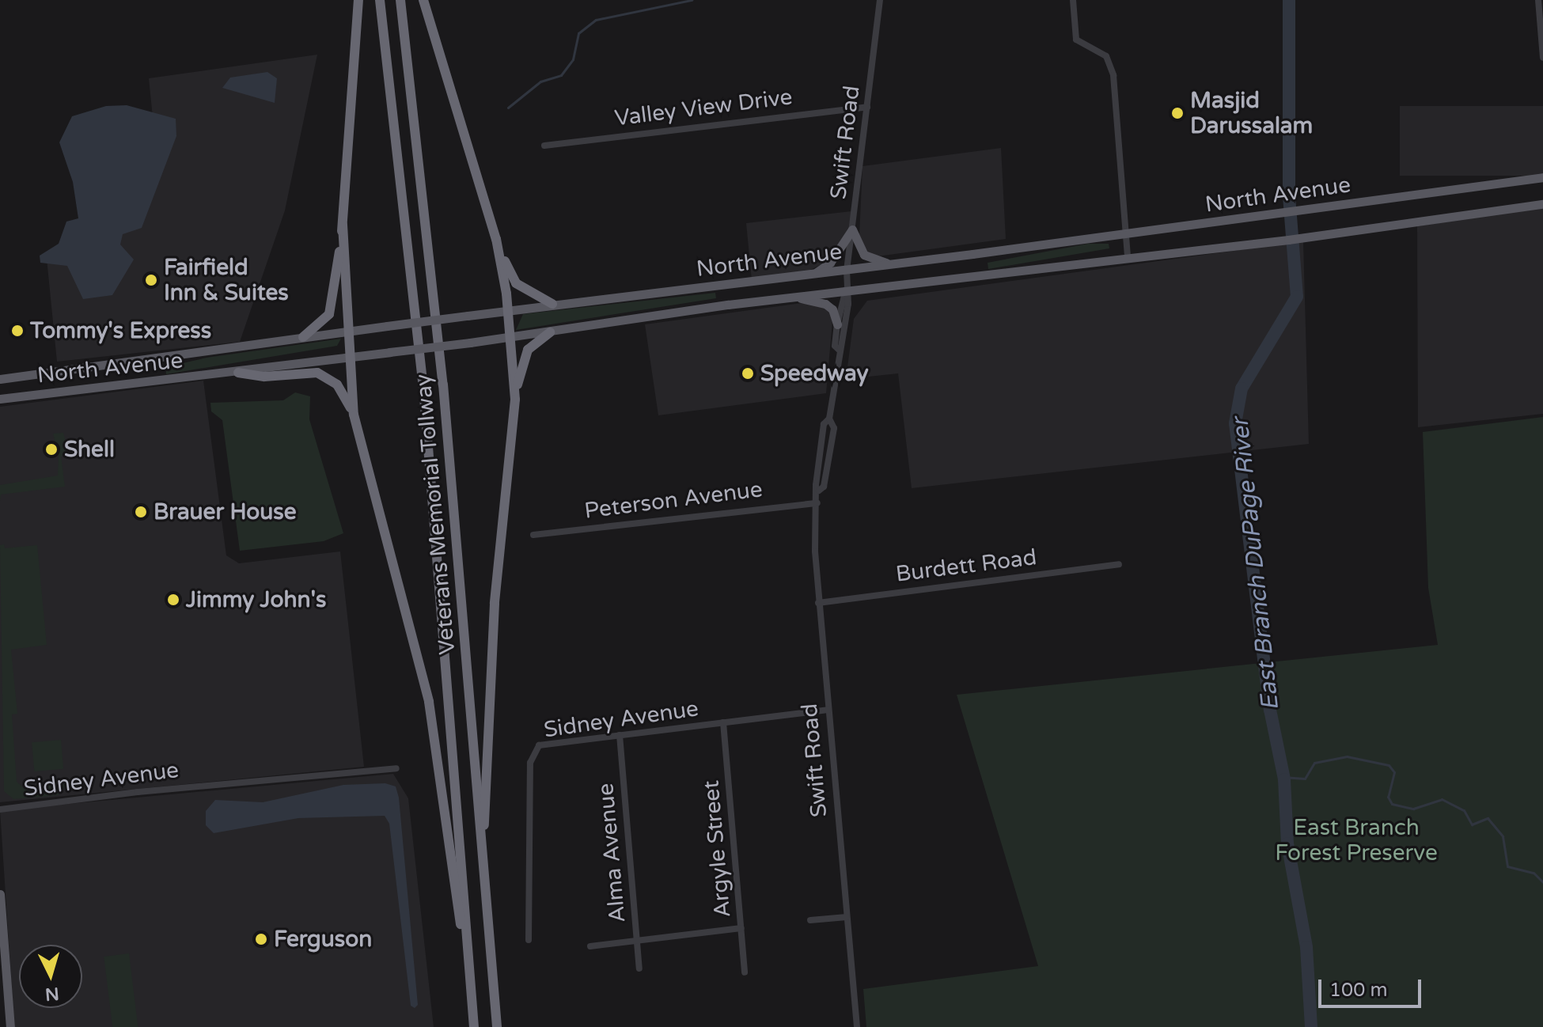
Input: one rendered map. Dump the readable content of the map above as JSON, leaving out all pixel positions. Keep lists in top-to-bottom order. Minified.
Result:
{"streets":{"highway":["Veterans Memorial Tollway"],"main road":["North Avenue"],"street":["Valley View Drive","Swift Road","Peterson Avenue","Burdett Road","Sidney Avenue","Argyle Street","Alma Avenue"]},"crossings":[["Valley View Drive","Swift Road"],["Swift Road","North Avenue"],["Swift Road","Peterson Avenue"],["Swift Road","Burdett Road"],["Swift Road","Sidney Avenue"],["Sidney Avenue","Argyle Street"],["Sidney Avenue","Alma Avenue"]],"water":["East Branch DuPage River"],"parks":["East Branch Forest Preserve"],"places":["Masjid Darussalam","Fairfield Inn & Suites","Tommy's Express","Speedway","Shell","Brauer House","Jimmy John's","Ferguson"],"scale_bar":"100 m","north":"bottom"}
